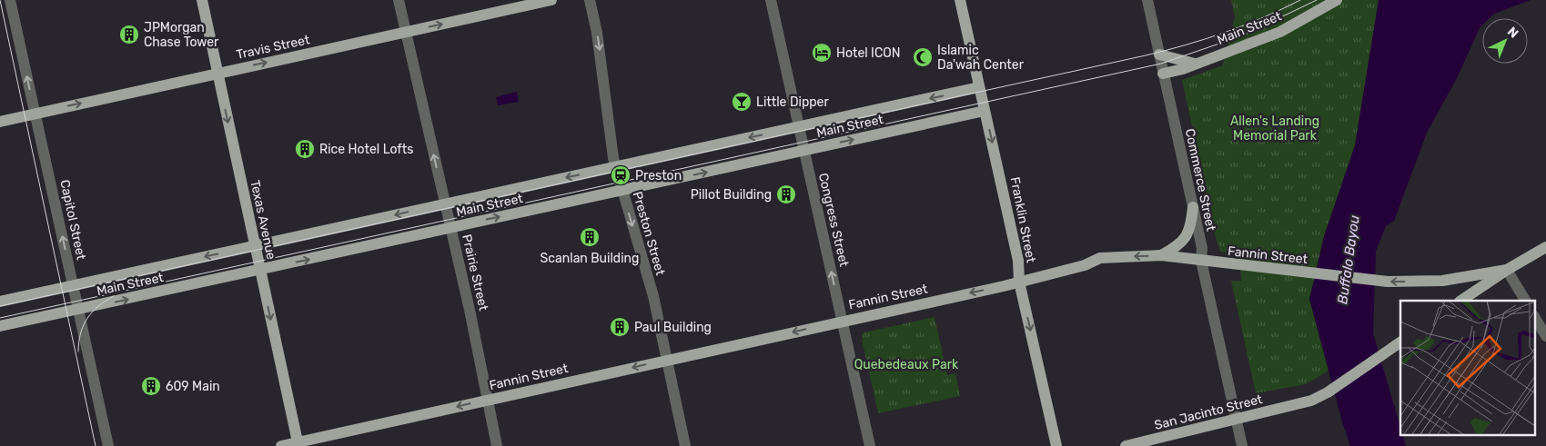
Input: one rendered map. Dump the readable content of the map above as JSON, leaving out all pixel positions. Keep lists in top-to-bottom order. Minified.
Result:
{"streets":{"main road":["Main Street","Travis Street","Texas Avenue","Franklin Street","Fannin Street","San Jacinto Street"],"street":["Commerce Street","Capitol Street","Congress Street","Preston Street","Prairie Street"]},"crossings":[["Main Street","Commerce Street"],["Main Street","Capitol Street"],["Main Street","Texas Avenue"],["Main Street","Congress Street"],["Main Street","Franklin Street"],["Main Street","Preston Street"],["Main Street","Prairie Street"],["Travis Street","Capitol Street"],["Travis Street","Texas Avenue"],["Travis Street","Prairie Street"],["Commerce Street","Fannin Street"],["Commerce Street","San Jacinto Street"],["Texas Avenue","Fannin Street"],["Congress Street","Fannin Street"],["Franklin Street","Fannin Street"],["Preston Street","Fannin Street"],["Fannin Street","Prairie Street"]],"one_way":["Travis Street","Capitol Street","Texas Avenue","Congress Street","Franklin Street","Preston Street","Fannin Street","Prairie Street"],"water":["Buffalo Bayou"],"parks":["Allen's Landing Memorial Park","Quebedeaux Park"],"places":{"building":["JPMorgan Chase Tower","Rice Hotel Lofts","Pillot Building","Scanlan Building","Paul Building","609 Main"],"hotel":["Hotel ICON"],"mosque":["Islamic Da'wah Center"],"bar":["Little Dipper"],"station":["Preston"]},"north":"top right"}
